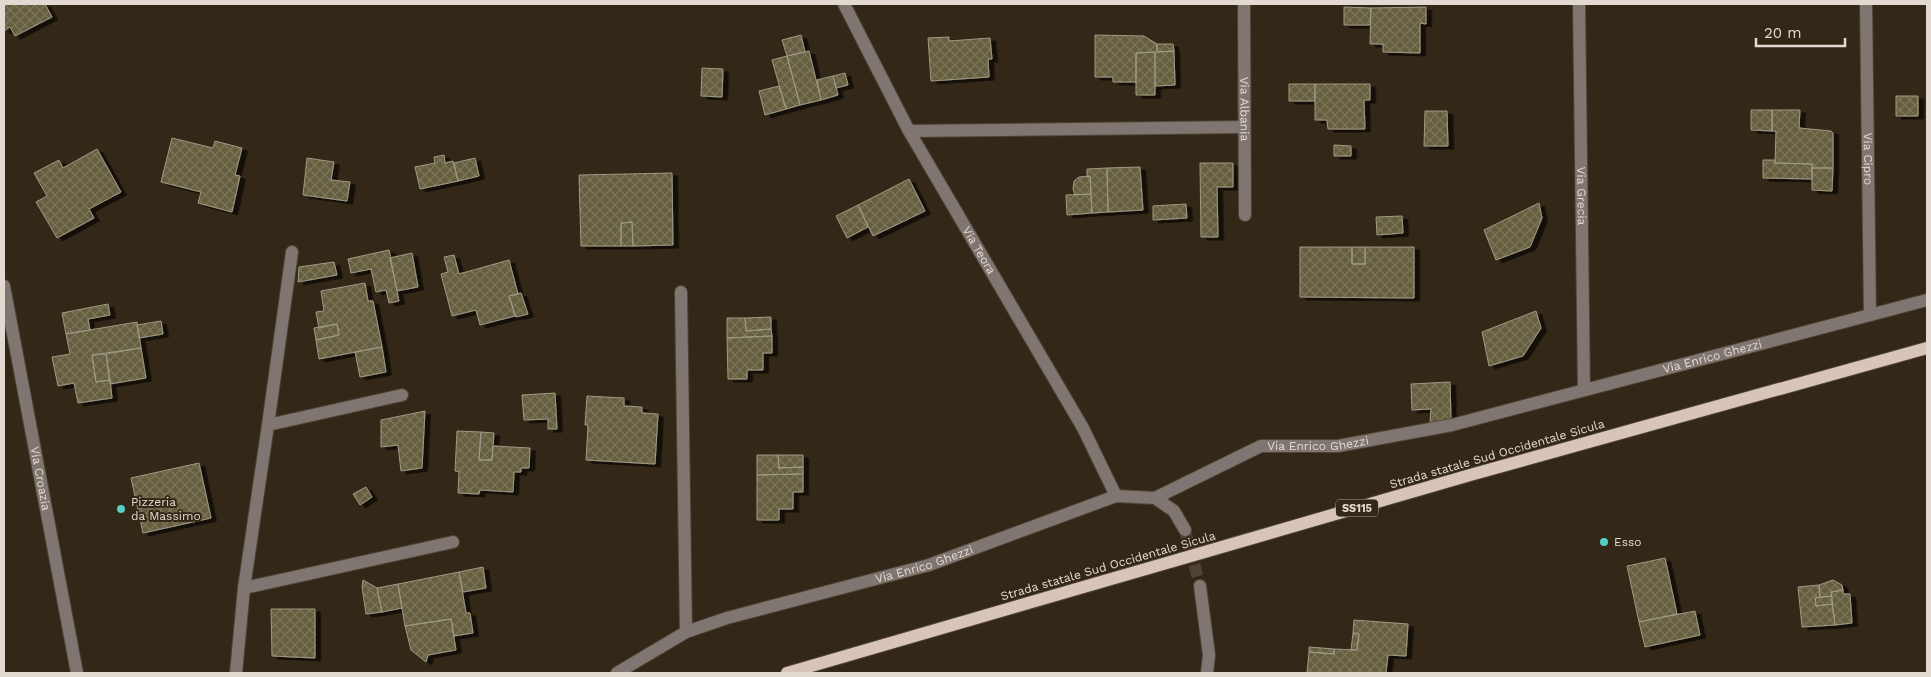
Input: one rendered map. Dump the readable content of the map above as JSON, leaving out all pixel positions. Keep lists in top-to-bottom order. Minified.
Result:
{"streets":{"main road":["Strada statale Sud Occidentale Sicula","SS115"],"street":["Via Albania","Via Cipro","Via Grecia","Via Teora","Via Enrico Ghezzi","Via Croazia"]},"crossings":[["Via Cipro","Via Enrico Ghezzi"],["Via Grecia","Via Enrico Ghezzi"],["Via Teora","Via Enrico Ghezzi"]],"places":["Pizzeria da Massimo","Esso"],"scale_bar":"20 m"}
